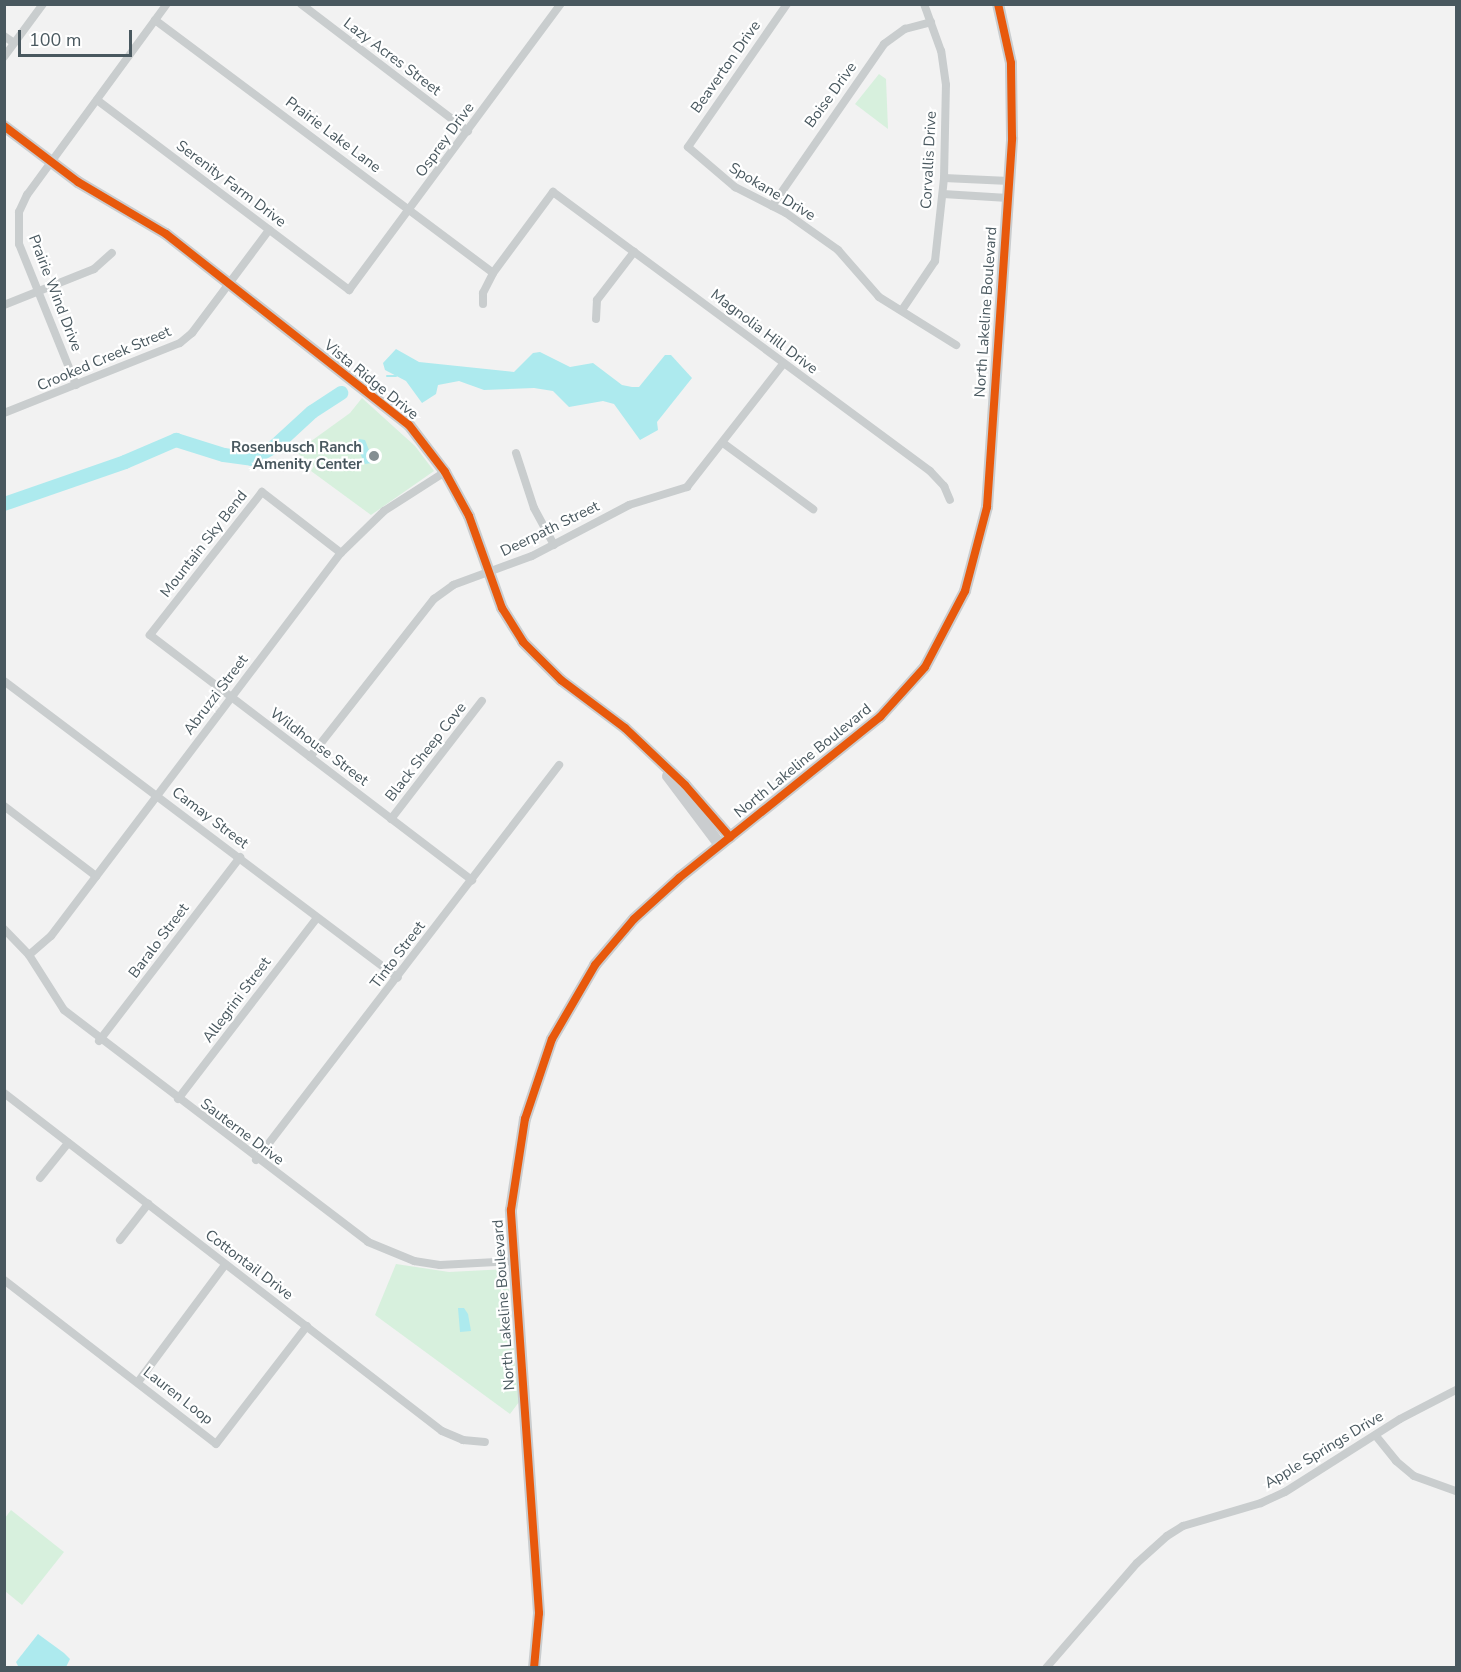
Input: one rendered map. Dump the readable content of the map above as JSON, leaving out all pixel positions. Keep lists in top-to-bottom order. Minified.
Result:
{"streets":{"street":["Lazy Acres Street","Beaverton Drive","Boise Drive","Prairie Lake Lane","Osprey Drive","Corvallis Drive","Serenity Farm Drive","Spokane Drive","Prairie Wind Drive","North Lakeline Boulevard","Magnolia Hill Drive","Crooked Creek Street","Vista Ridge Drive","Deerpath Street","Mountain Sky Bend","Abruzzi Street","Wildhouse Street","Black Sheep Cove","Camay Street","Baralo Street","Tinto Street","Allegrini Street","Sauterne Drive","Cottontail Drive","Lauren Loop","Apple Springs Drive"]},"crossings":[["Lazy Acres Street","Osprey Drive"],["Beaverton Drive","Spokane Drive"],["Boise Drive","Corvallis Drive"],["Boise Drive","Spokane Drive"],["Prairie Lake Lane","Osprey Drive"],["Prairie Lake Lane","Prairie Wind Drive"],["Prairie Lake Lane","Magnolia Hill Drive"],["Osprey Drive","Serenity Farm Drive"],["Corvallis Drive","Spokane Drive"],["Serenity Farm Drive","Prairie Wind Drive"],["Serenity Farm Drive","Crooked Creek Street"],["Prairie Wind Drive","Crooked Creek Street"],["Prairie Wind Drive","Vista Ridge Drive"],["North Lakeline Boulevard","Vista Ridge Drive"],["North Lakeline Boulevard","Sauterne Drive"],["Magnolia Hill Drive","Deerpath Street"],["Crooked Creek Street","Vista Ridge Drive"],["Vista Ridge Drive","Deerpath Street"],["Vista Ridge Drive","Abruzzi Street"],["Deerpath Street","Wildhouse Street"],["Mountain Sky Bend","Abruzzi Street"],["Mountain Sky Bend","Wildhouse Street"],["Abruzzi Street","Wildhouse Street"],["Abruzzi Street","Camay Street"],["Abruzzi Street","Sauterne Drive"],["Wildhouse Street","Black Sheep Cove"],["Wildhouse Street","Tinto Street"],["Camay Street","Baralo Street"],["Camay Street","Tinto Street"],["Camay Street","Allegrini Street"],["Baralo Street","Sauterne Drive"],["Tinto Street","Sauterne Drive"],["Allegrini Street","Sauterne Drive"],["Cottontail Drive","Lauren Loop"]],"places":["Rosenbusch Ranch Amenity Center"],"scale_bar":"100 m"}
